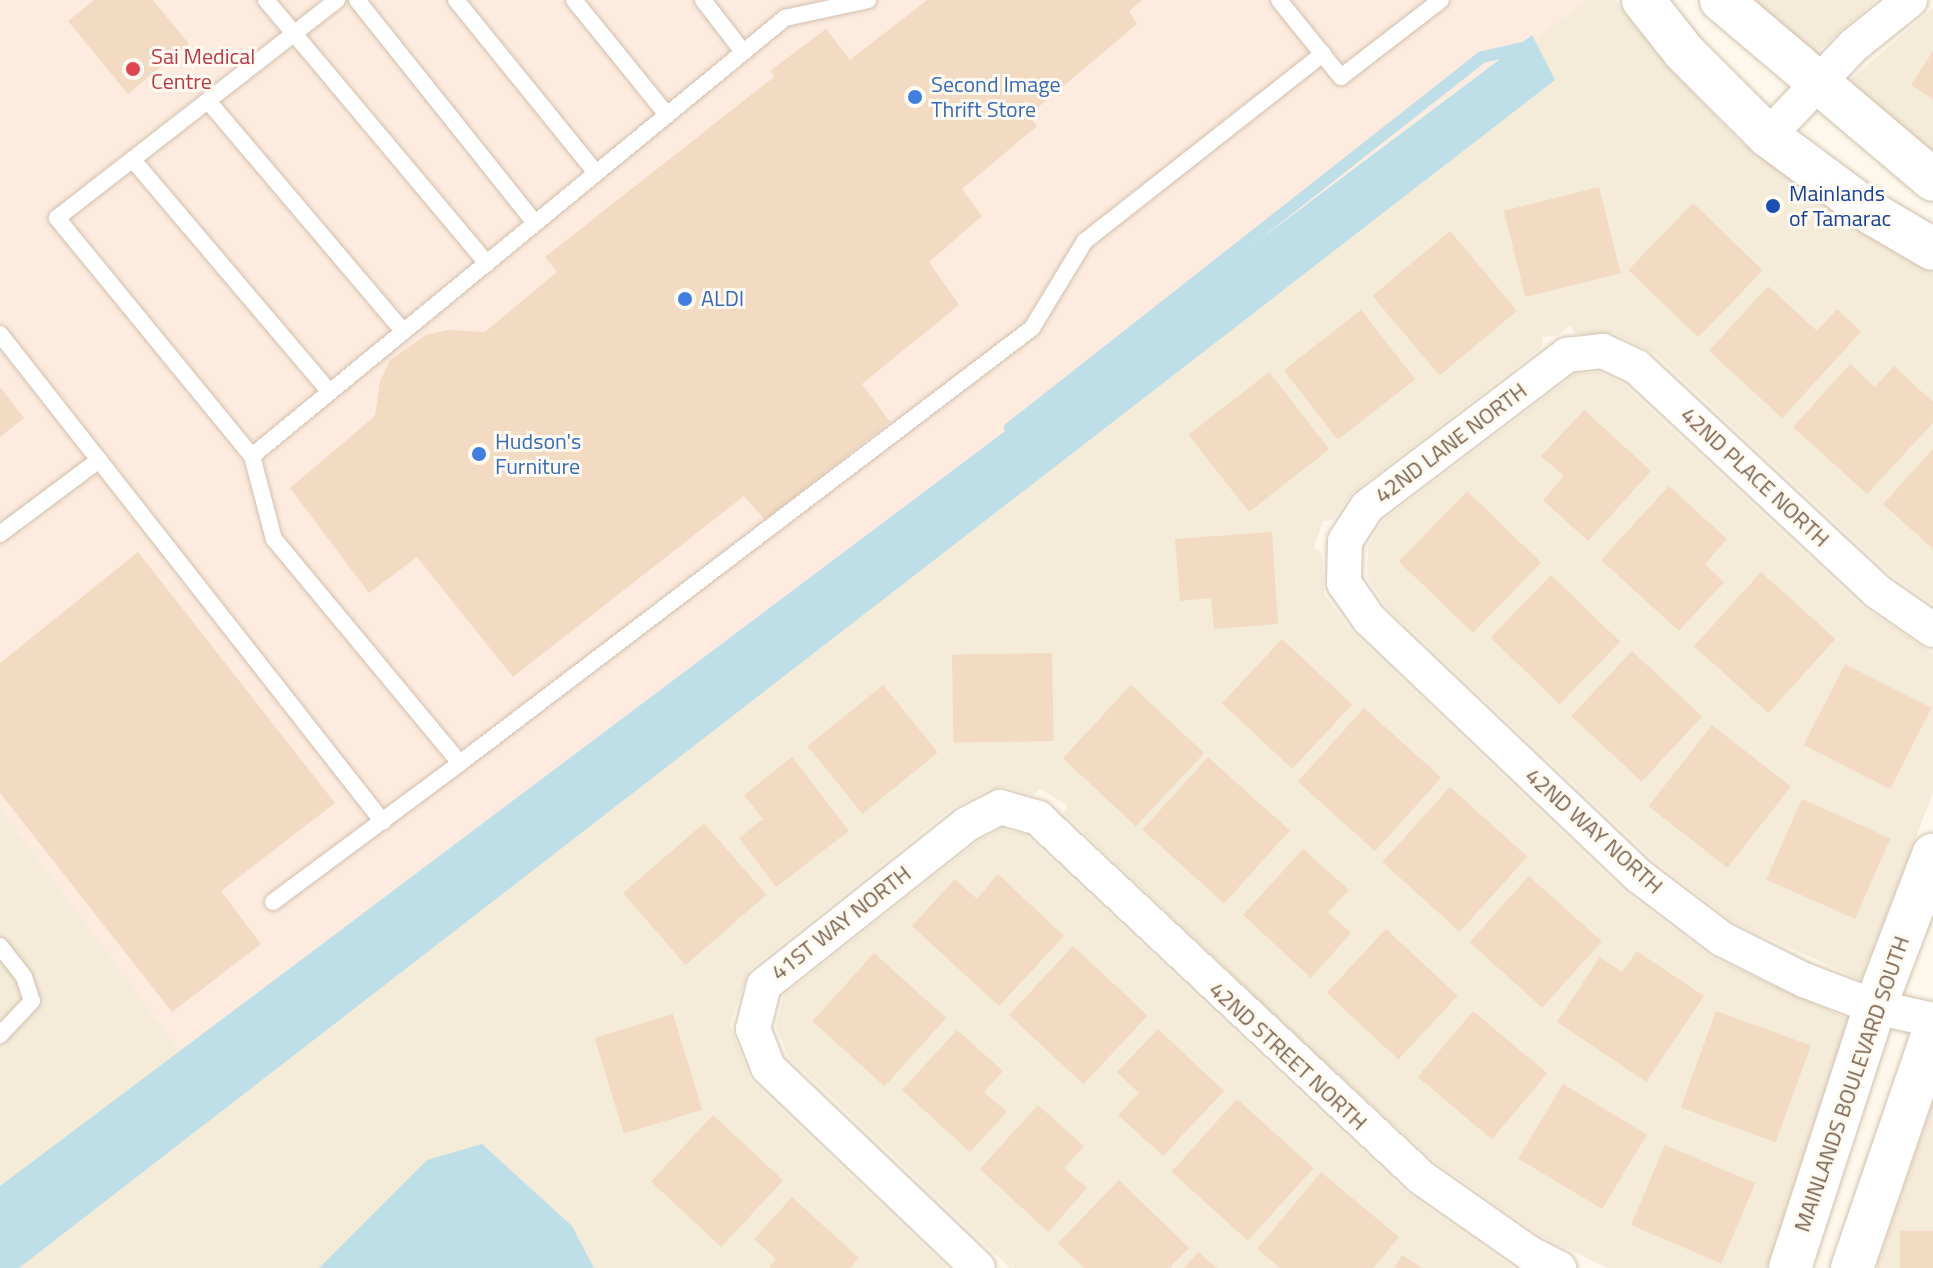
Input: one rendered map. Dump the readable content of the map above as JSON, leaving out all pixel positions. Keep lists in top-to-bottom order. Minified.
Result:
{"streets":{"street":["42ND LANE NORTH","42ND PLACE NORTH","42ND WAY NORTH","41ST WAY NORTH","42ND STREET NORTH","MAINLANDS BOULEVARD SOUTH"]},"crossings":[["42ND LANE NORTH","42ND PLACE NORTH"],["42ND LANE NORTH","42ND WAY NORTH"],["42ND WAY NORTH","MAINLANDS BOULEVARD SOUTH"],["41ST WAY NORTH","42ND STREET NORTH"]],"places":["Sai Medical Centre","Second Image Thrift Store","Mainlands of Tamarac","ALDI","Hudson's Furniture"]}
